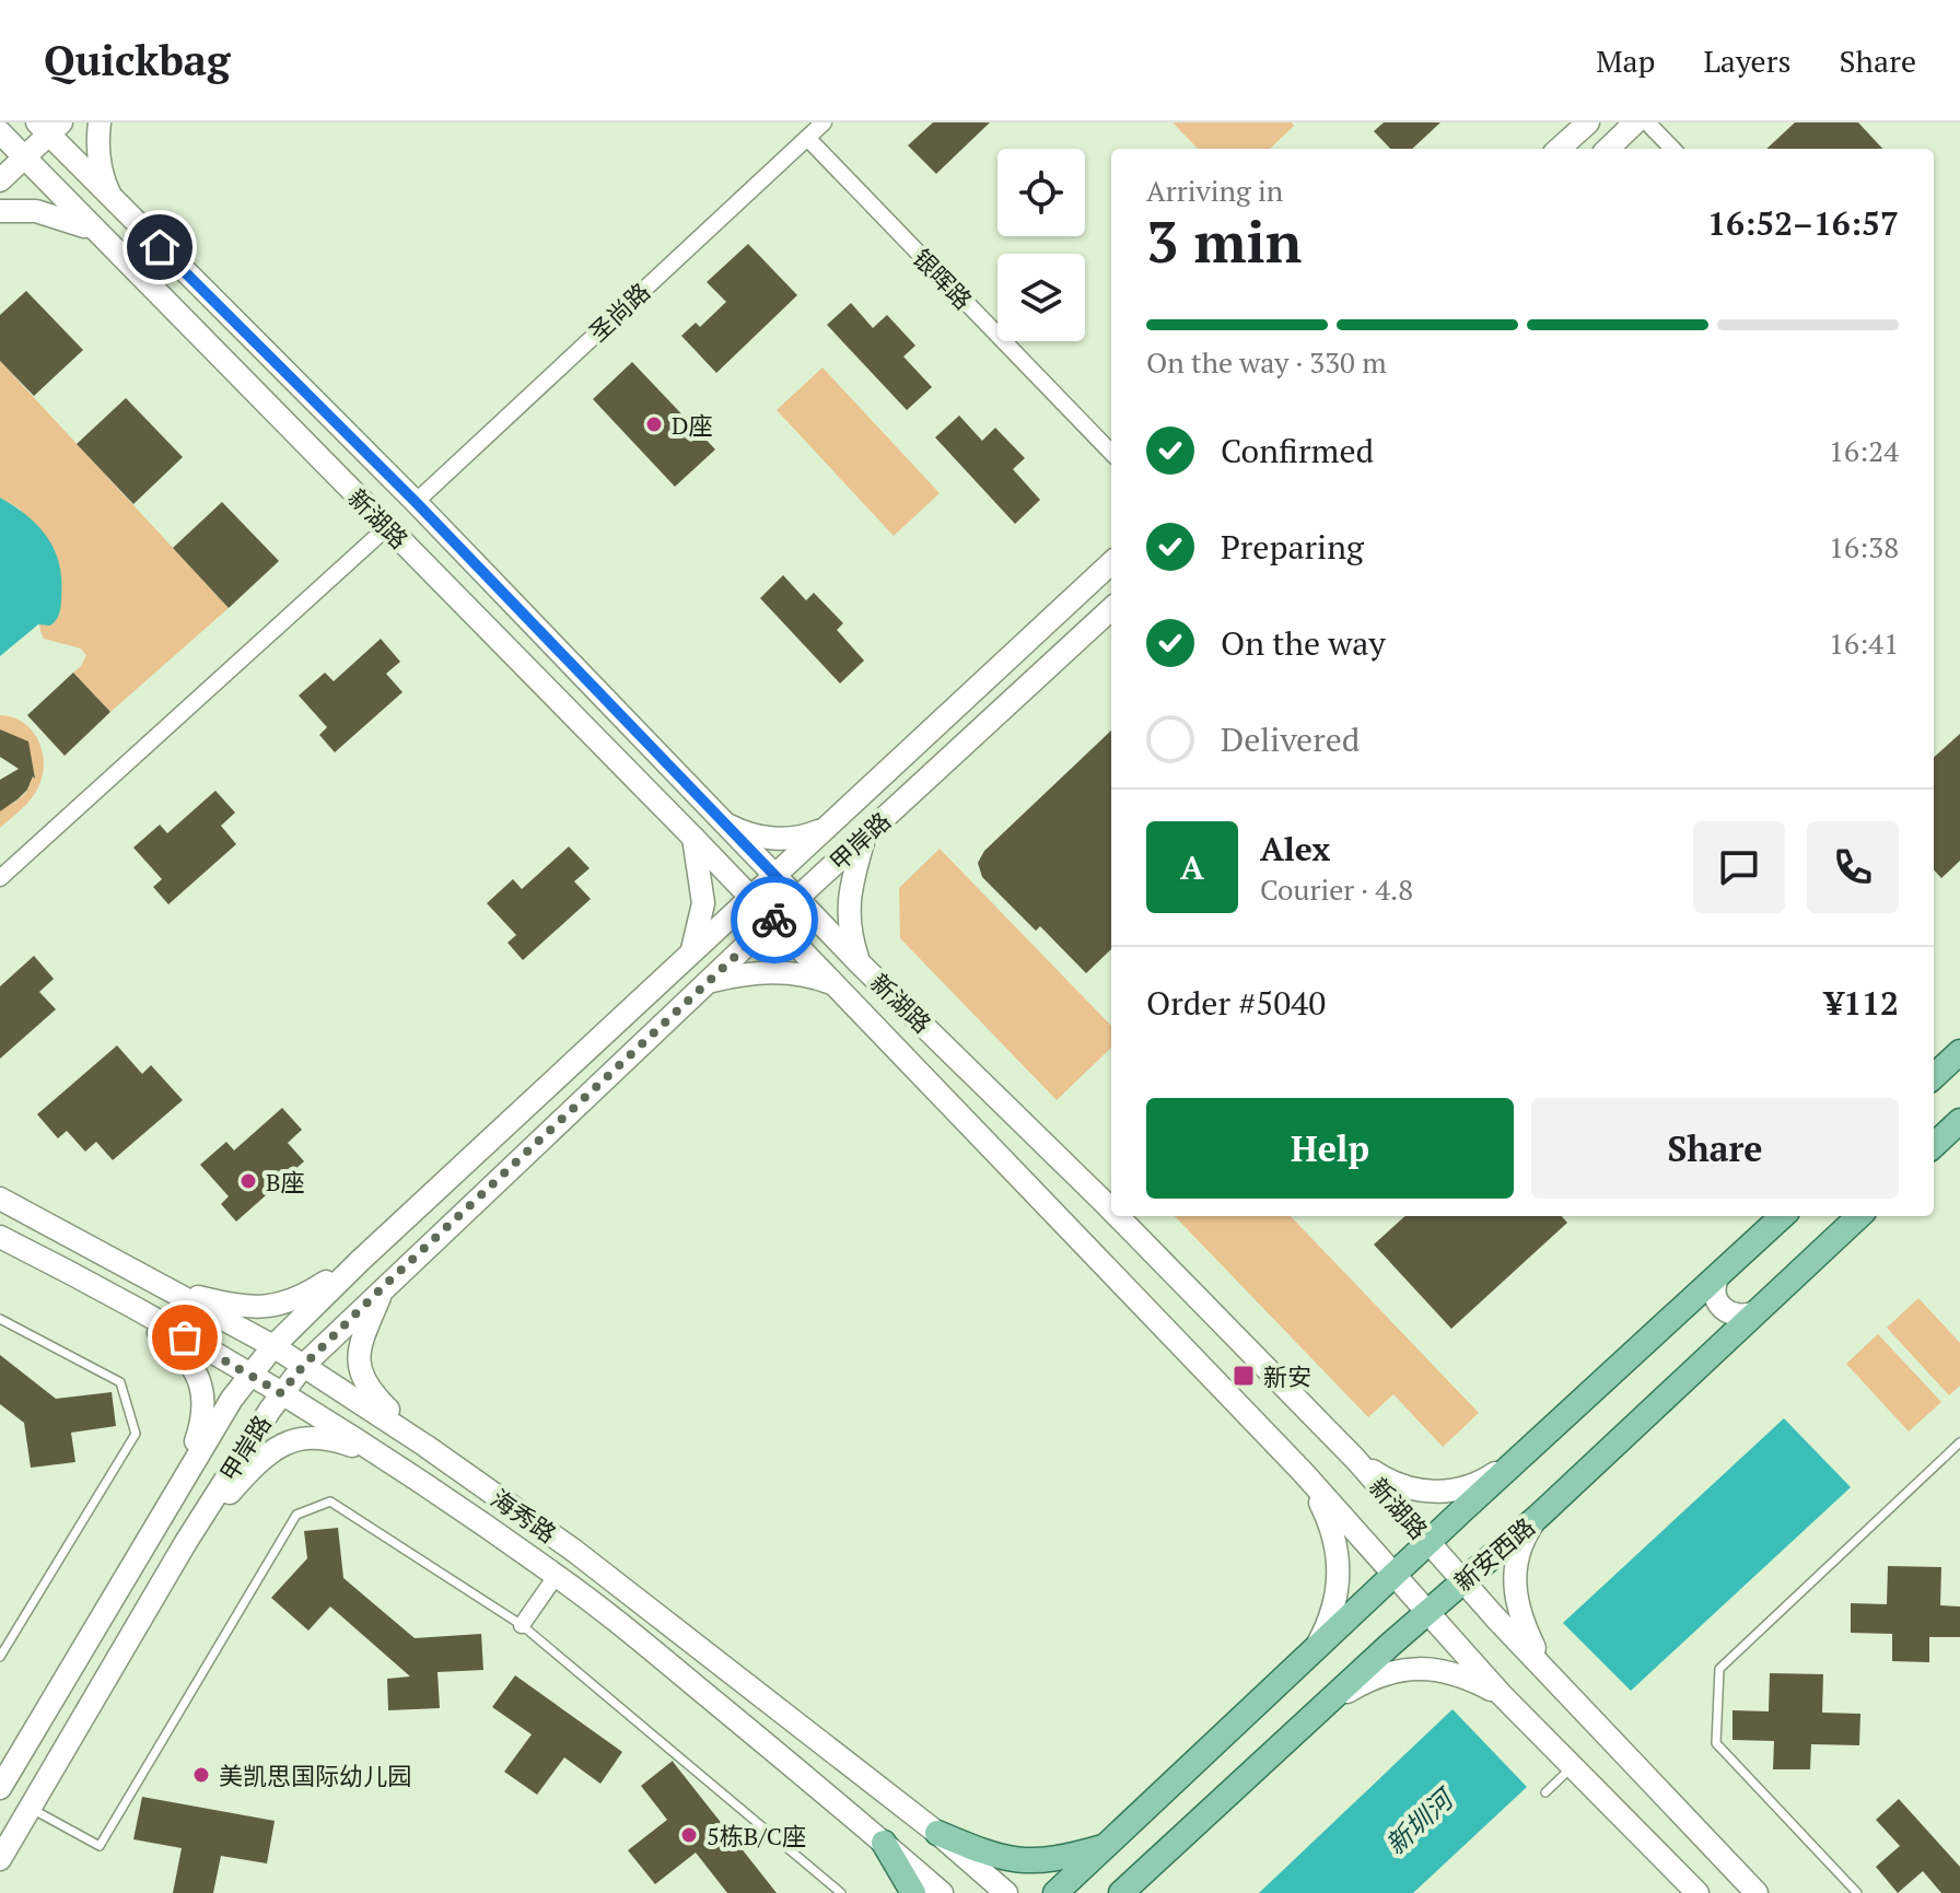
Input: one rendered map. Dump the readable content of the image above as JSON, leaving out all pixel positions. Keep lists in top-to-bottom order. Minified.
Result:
{"streets":{"main road":["新湖路","甲岸路","海秀路","新安西路"],"street":["银晖路","圣尚路"]},"crossings":[["银晖路","圣尚路"],["圣尚路","新湖路"],["新湖路","甲岸路"],["新湖路","新安西路"],["甲岸路","海秀路"]],"water":["新圳河"],"places":{"other":["D座","B座","美凯思国际幼儿园","5栋B/C座"],"transit":["新安"]},"page":{"header":"Quickbag","nav":["Map","Layers","Share"],"heading":["3 min","Arriving in","16:52–16:57"],"panel":["Alex","Courier · 4.8","Order #5040","¥112"],"bar":"On the way · 330 m","list":[["Confirmed","16:24"],["Preparing","16:38"],["On the way","16:41"],"Delivered"],"round":"A","buttons":["Help","Share"]}}
